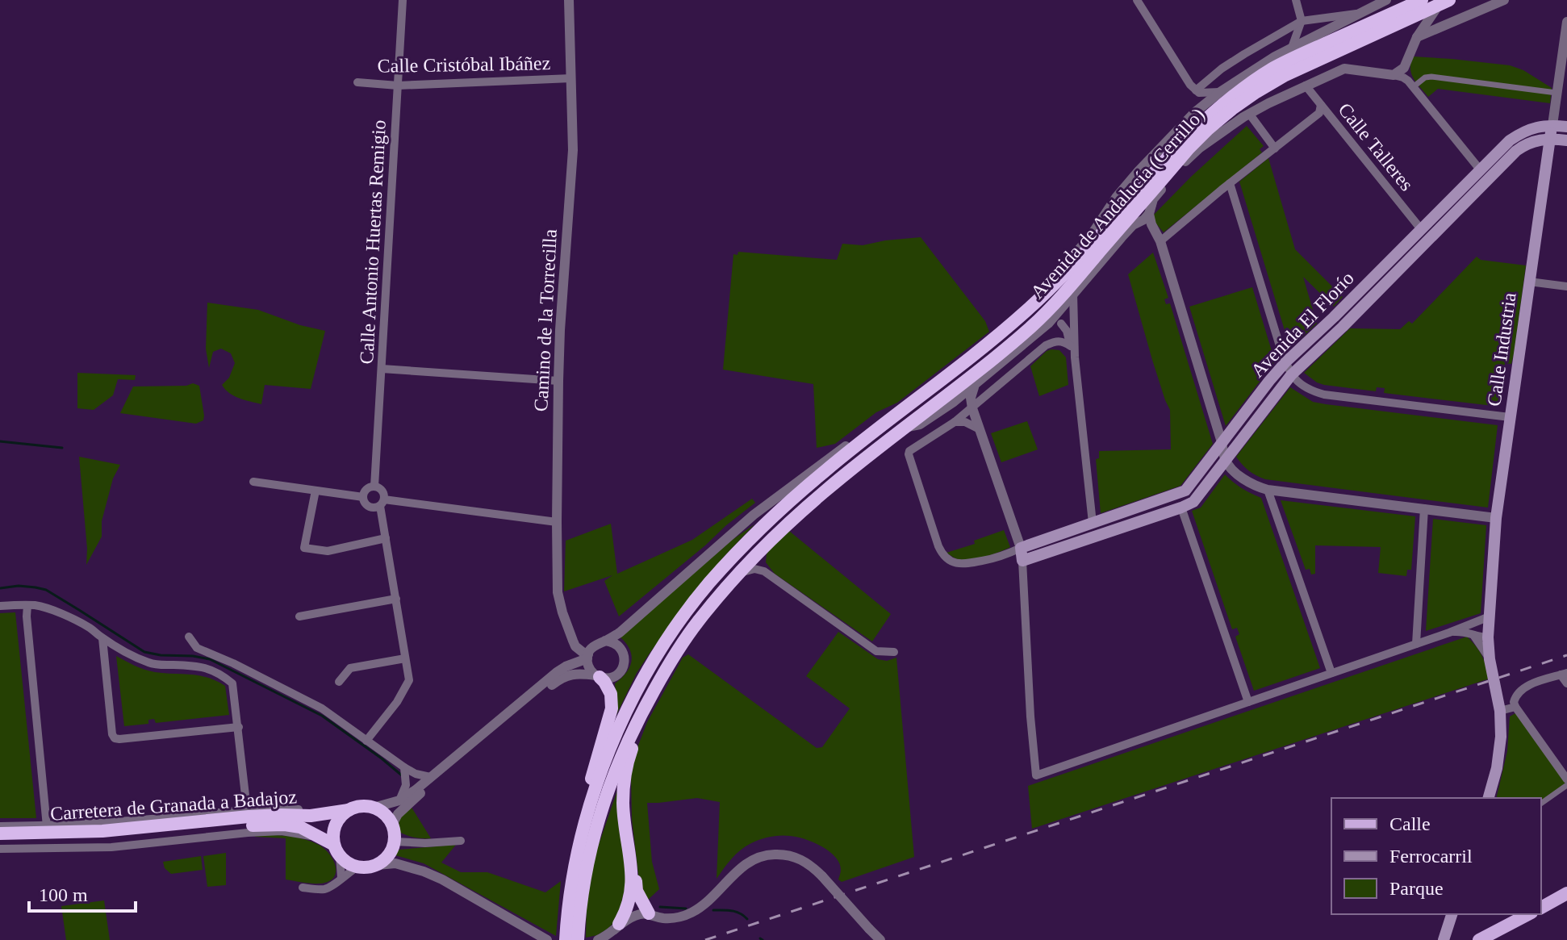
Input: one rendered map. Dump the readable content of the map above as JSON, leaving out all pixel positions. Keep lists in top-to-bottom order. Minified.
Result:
{"streets":{"highway":["Avenida de Andalucía (Cerrillo)","Carretera de Granada a Badajoz"],"main road":["Avenida El Florío","Calle Industria"],"street":["Calle Cristóbal Ibáñez","Calle Talleres","Calle Antonio Huertas Remigio","Camino de la Torrecilla"]},"crossings":[["Calle Cristóbal Ibáñez","Calle Antonio Huertas Remigio"],["Calle Cristóbal Ibáñez","Camino de la Torrecilla"],["Calle Talleres","Avenida de Andalucía (Cerrillo)"],["Calle Talleres","Avenida El Florío"],["Avenida El Florío","Calle Industria"]],"legend":["Calle","Ferrocarril","Parque"],"scale_bar":"100 m"}
